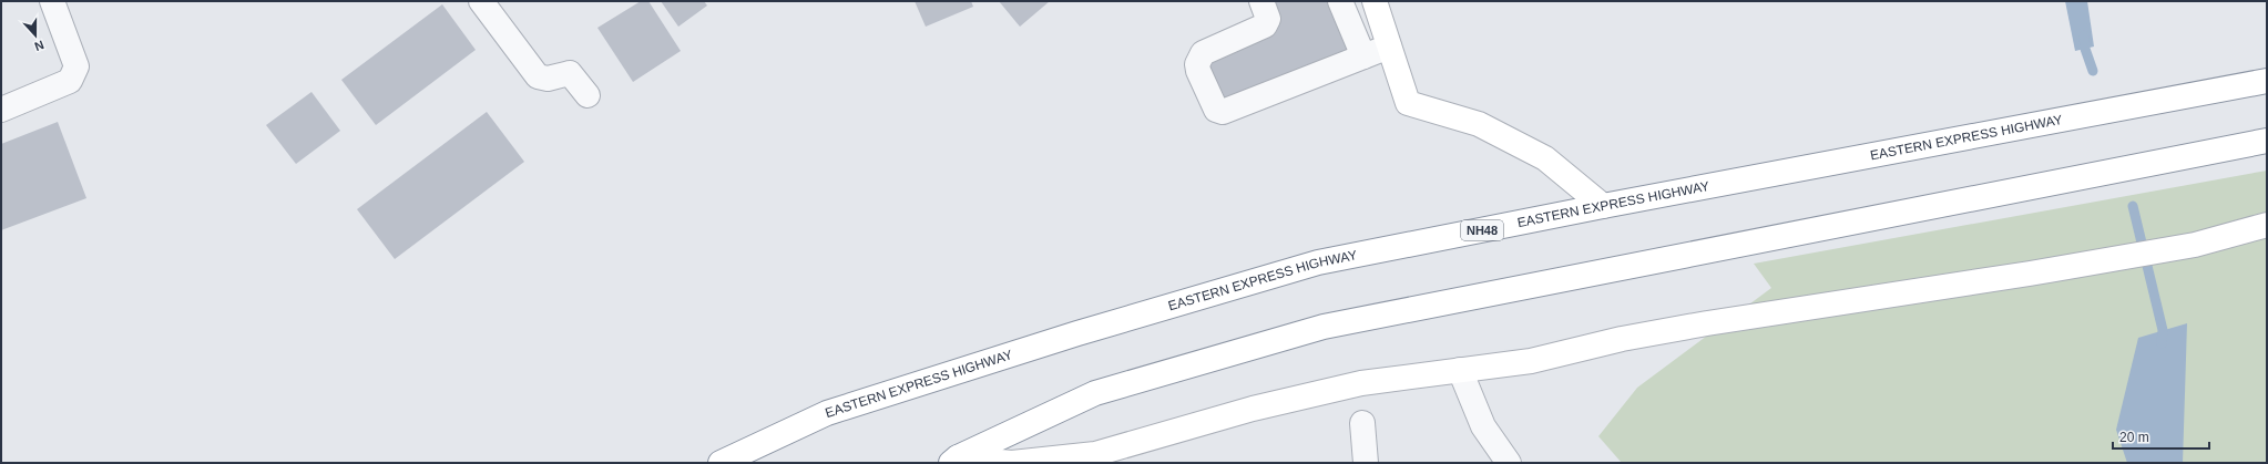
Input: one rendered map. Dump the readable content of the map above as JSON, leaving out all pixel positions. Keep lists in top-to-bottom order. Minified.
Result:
{"streets":{"main road":["EASTERN EXPRESS HIGHWAY","NH48"]},"scale_bar":"20 m","north":"bottom"}
